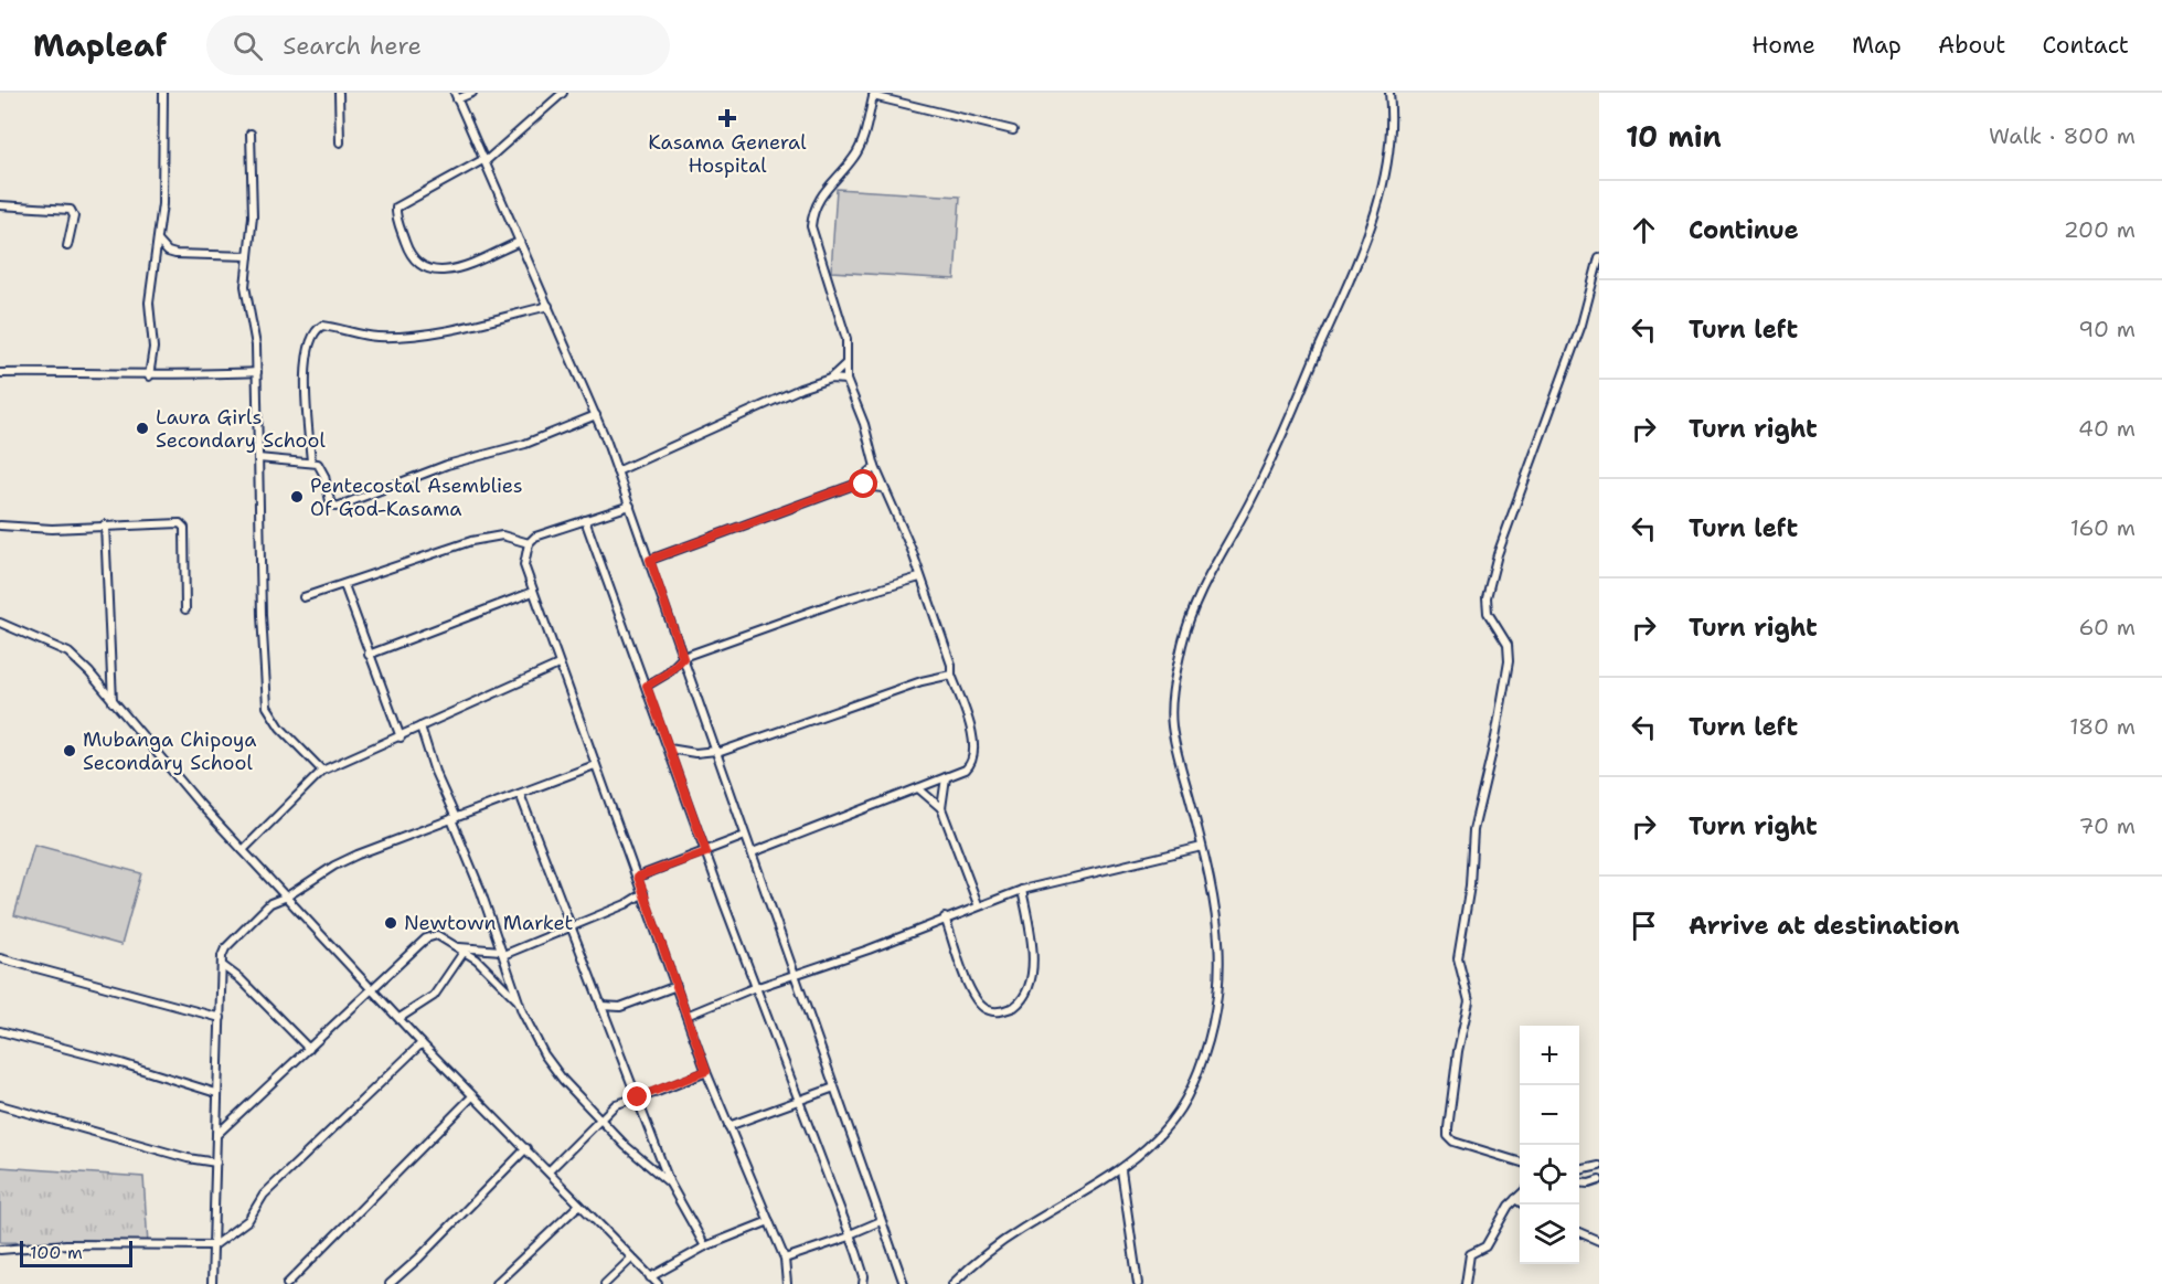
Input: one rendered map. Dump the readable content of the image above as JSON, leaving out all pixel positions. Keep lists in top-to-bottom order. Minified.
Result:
{"places":{"health":["Kasama General Hospital"],"other":["Laura Girls Secondary School","Pentecostal Asemblies Of God-Kasama","Mubanga Chipoya Secondary School","Newtown Market"]},"scale_bar":"100 m","page":{"header":"Mapleaf","search":"Search here","nav":["Home","Map","About","Contact"],"heading":["10 min","Walk · 800 m"],"list":[["Continue","200 m"],["Turn left","90 m"],["Turn right","40 m"],["Turn left","160 m"],["Turn right","60 m"],["Turn left","180 m"],["Turn right","70 m"],"Arrive at destination"],"map_buttons":["+","−"],"scale":"100 m"}}
